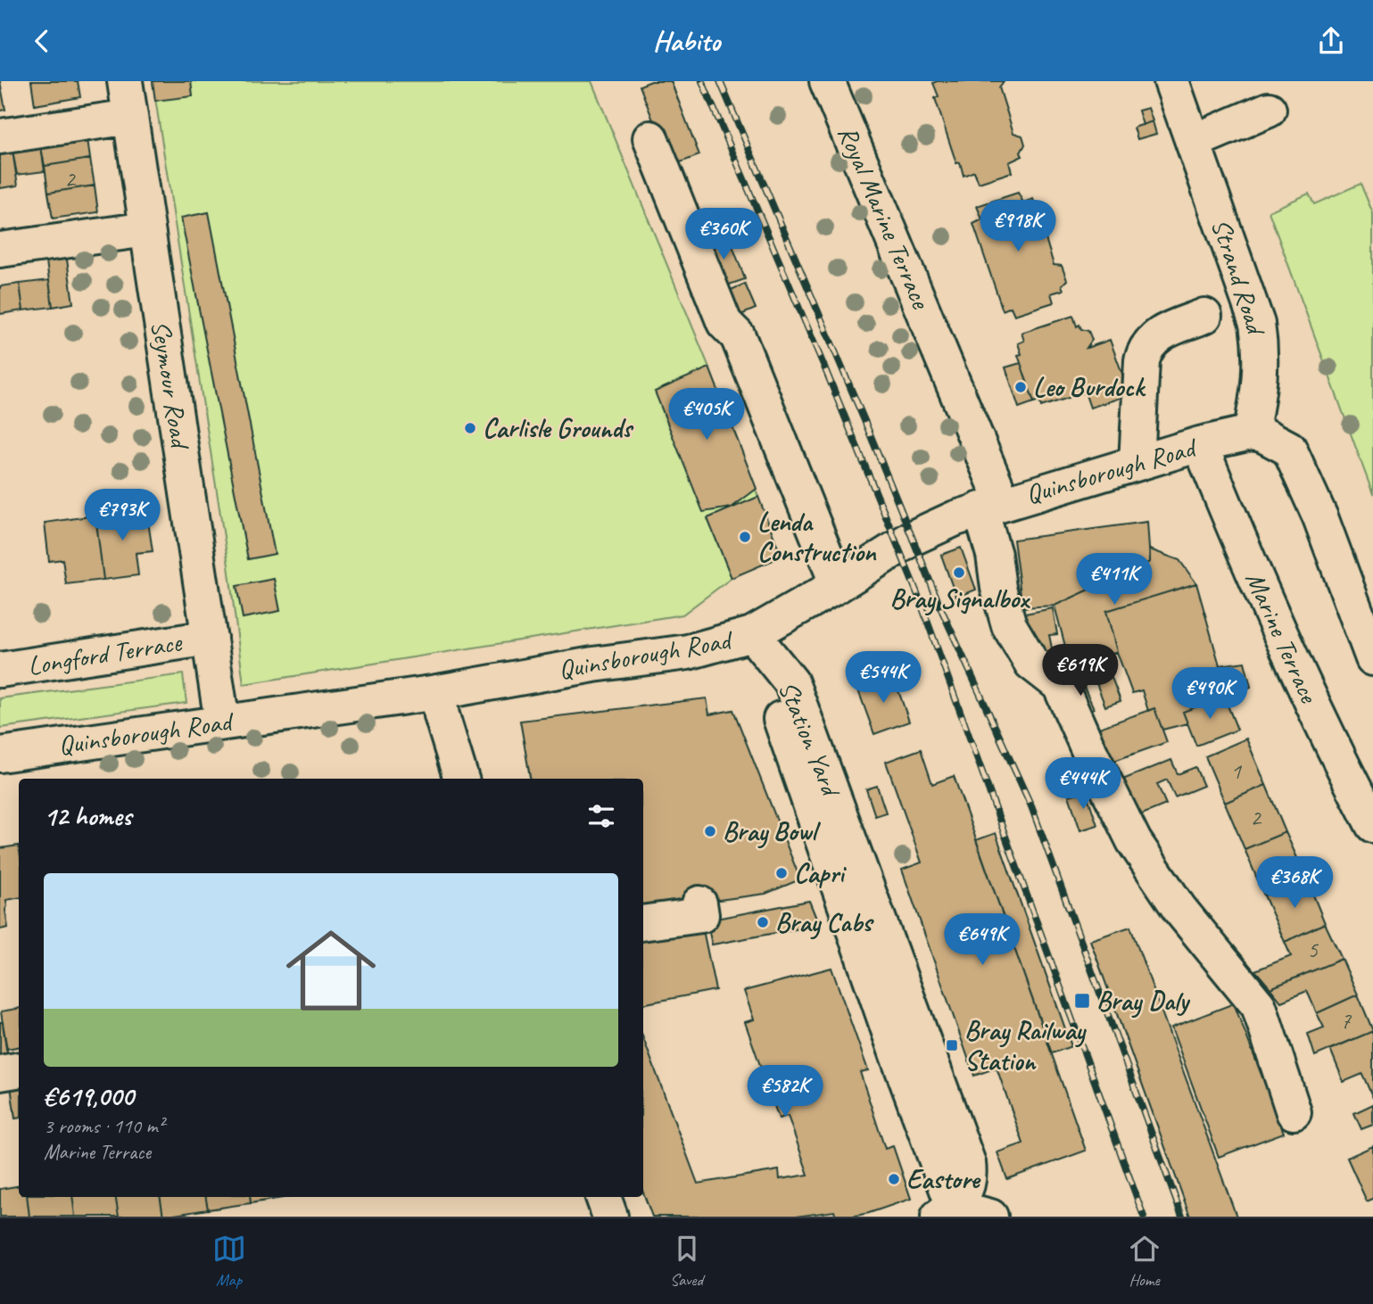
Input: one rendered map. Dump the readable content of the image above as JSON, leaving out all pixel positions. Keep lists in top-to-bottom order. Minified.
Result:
{"streets":{"street":["Royal Marine Terrace","Strand Road","Seymour Road","Quinsborough Road","Marine Terrace","Longford Terrace","Station Yard"]},"crossings":[["Royal Marine Terrace","Quinsborough Road"],["Strand Road","Quinsborough Road"],["Seymour Road","Quinsborough Road"],["Seymour Road","Longford Terrace"],["Quinsborough Road","Marine Terrace"],["Quinsborough Road","Station Yard"]],"places":{"other":["Leo Burdock","Carlisle Grounds","Lenda Construction","Bray Signalbox","Bray Bowl","Capri","Bray Cabs","Eastore"],"transit":["Bray Daly","Bray Railway Station"]},"house_numbers":["2","1","2","5","7"],"page":{"header":"Habito","price":["€918K","€360K","€405K","€793K","€411K","€619K","€544K","€490K","€444K","€368K","€649K","€582K"],"heading":"12 homes","list":[{"name":"€619,000","note":"3 rooms · 110 m² · Marine Terrace"}],"tabs":["Map","Saved","Home"]}}
